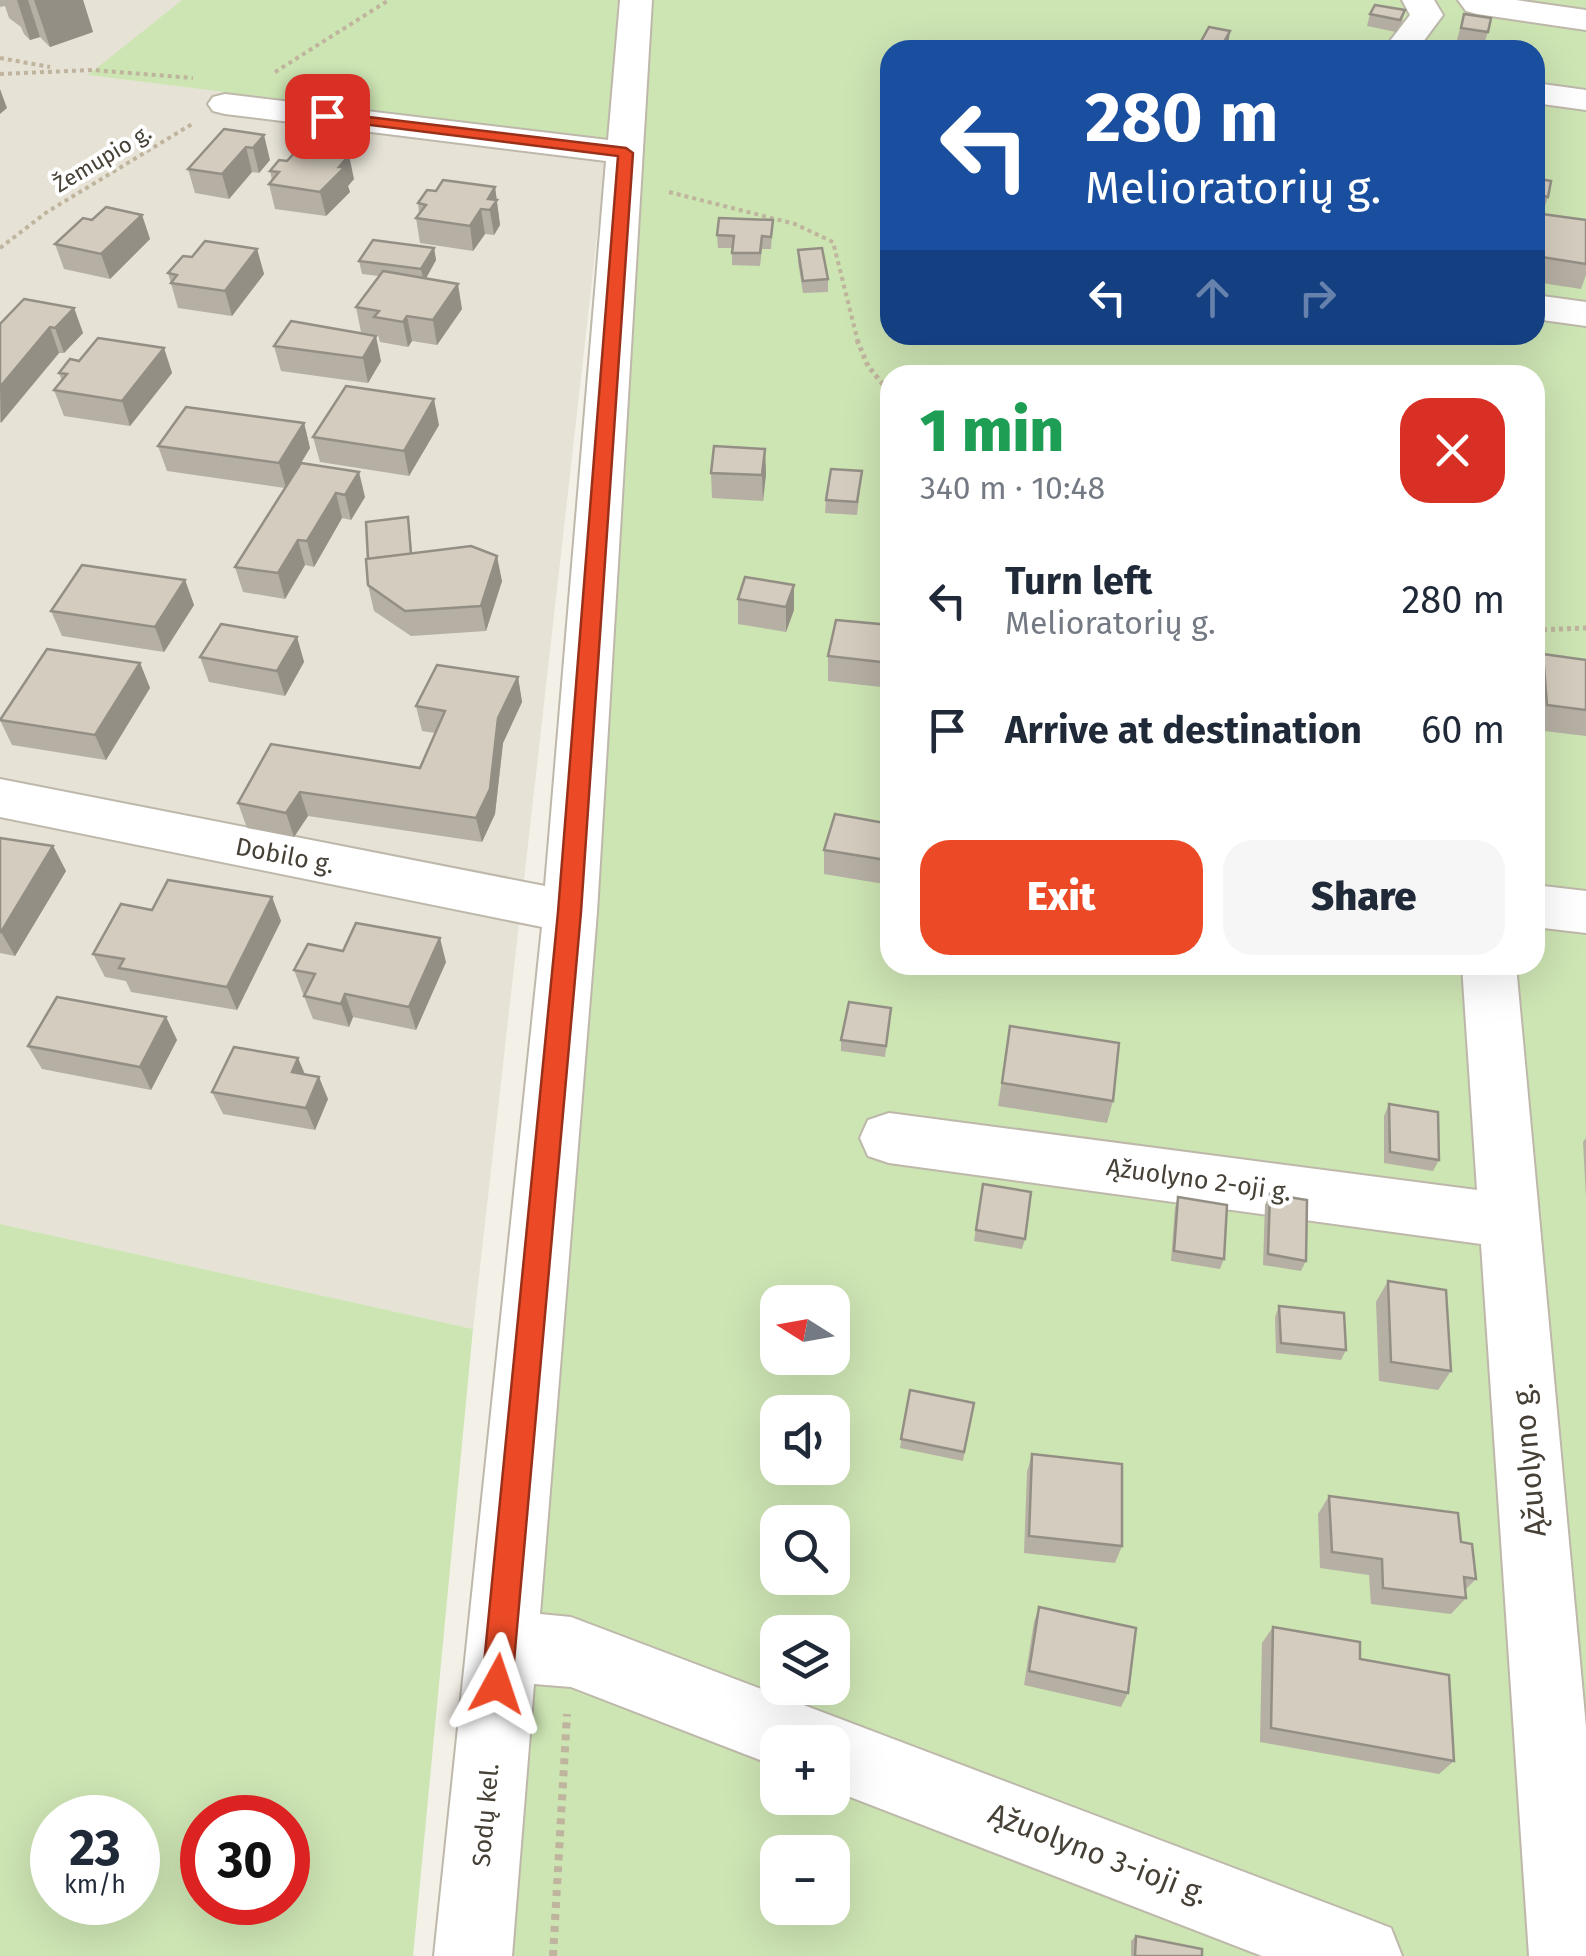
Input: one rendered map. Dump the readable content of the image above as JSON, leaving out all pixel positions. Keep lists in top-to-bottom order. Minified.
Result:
{"streets":{"street":["Dobilo g.","Ąžuolyno 2-oji g.","Ąžuolyno g.","Sodų kel.","Ąžuolyno 3-ioji g."],"path":["Žemupio g."]},"crossings":[["Dobilo g.","Sodų kel."],["Ąžuolyno 2-oji g.","Ąžuolyno g."]],"north":"left","page":{"turn":["280 m","Melioratorių g."],"heading":["1 min","340 m · 10:48"],"list":[{"name":"Turn left","note":"Melioratorių g.","value":"280 m"},{"name":"Arrive at destination","value":"60 m"}],"buttons":["Exit","Share"],"map_buttons":["+","−"],"speed":"23 km/h","limit":"30"}}
